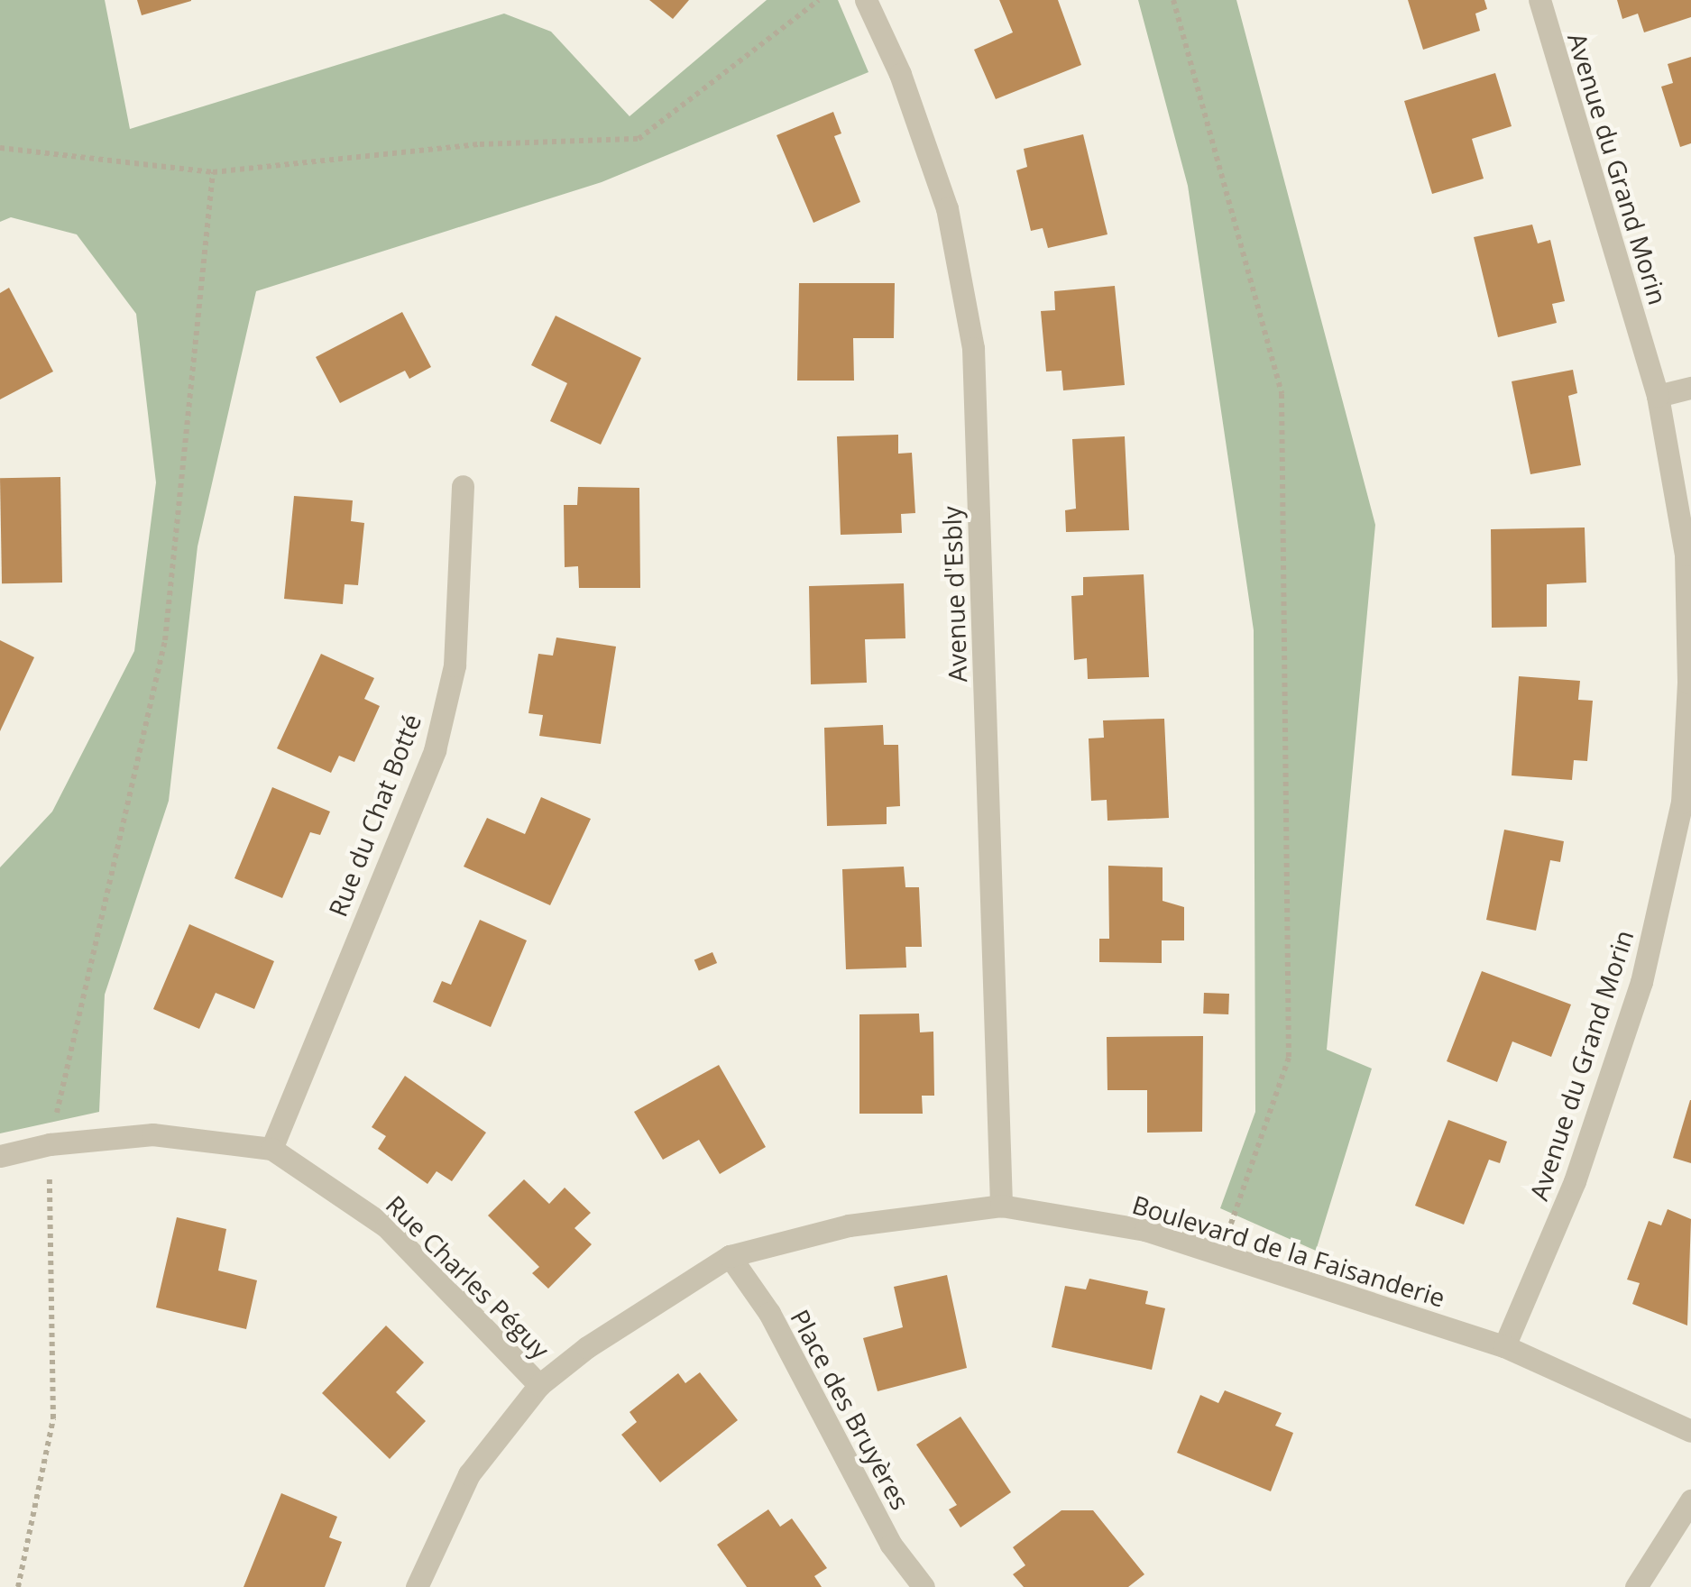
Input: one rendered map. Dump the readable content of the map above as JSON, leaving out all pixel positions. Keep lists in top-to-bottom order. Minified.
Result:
{"streets":{"street":["Avenue du Grand Morin","Avenue d'Esbly","Rue du Chat Botté","Boulevard de la Faisanderie","Rue Charles Péguy","Place des Bruyères"]},"crossings":[["Avenue du Grand Morin","Boulevard de la Faisanderie"],["Avenue d'Esbly","Boulevard de la Faisanderie"],["Rue du Chat Botté","Rue Charles Péguy"],["Boulevard de la Faisanderie","Rue Charles Péguy"],["Boulevard de la Faisanderie","Place des Bruyères"]]}
